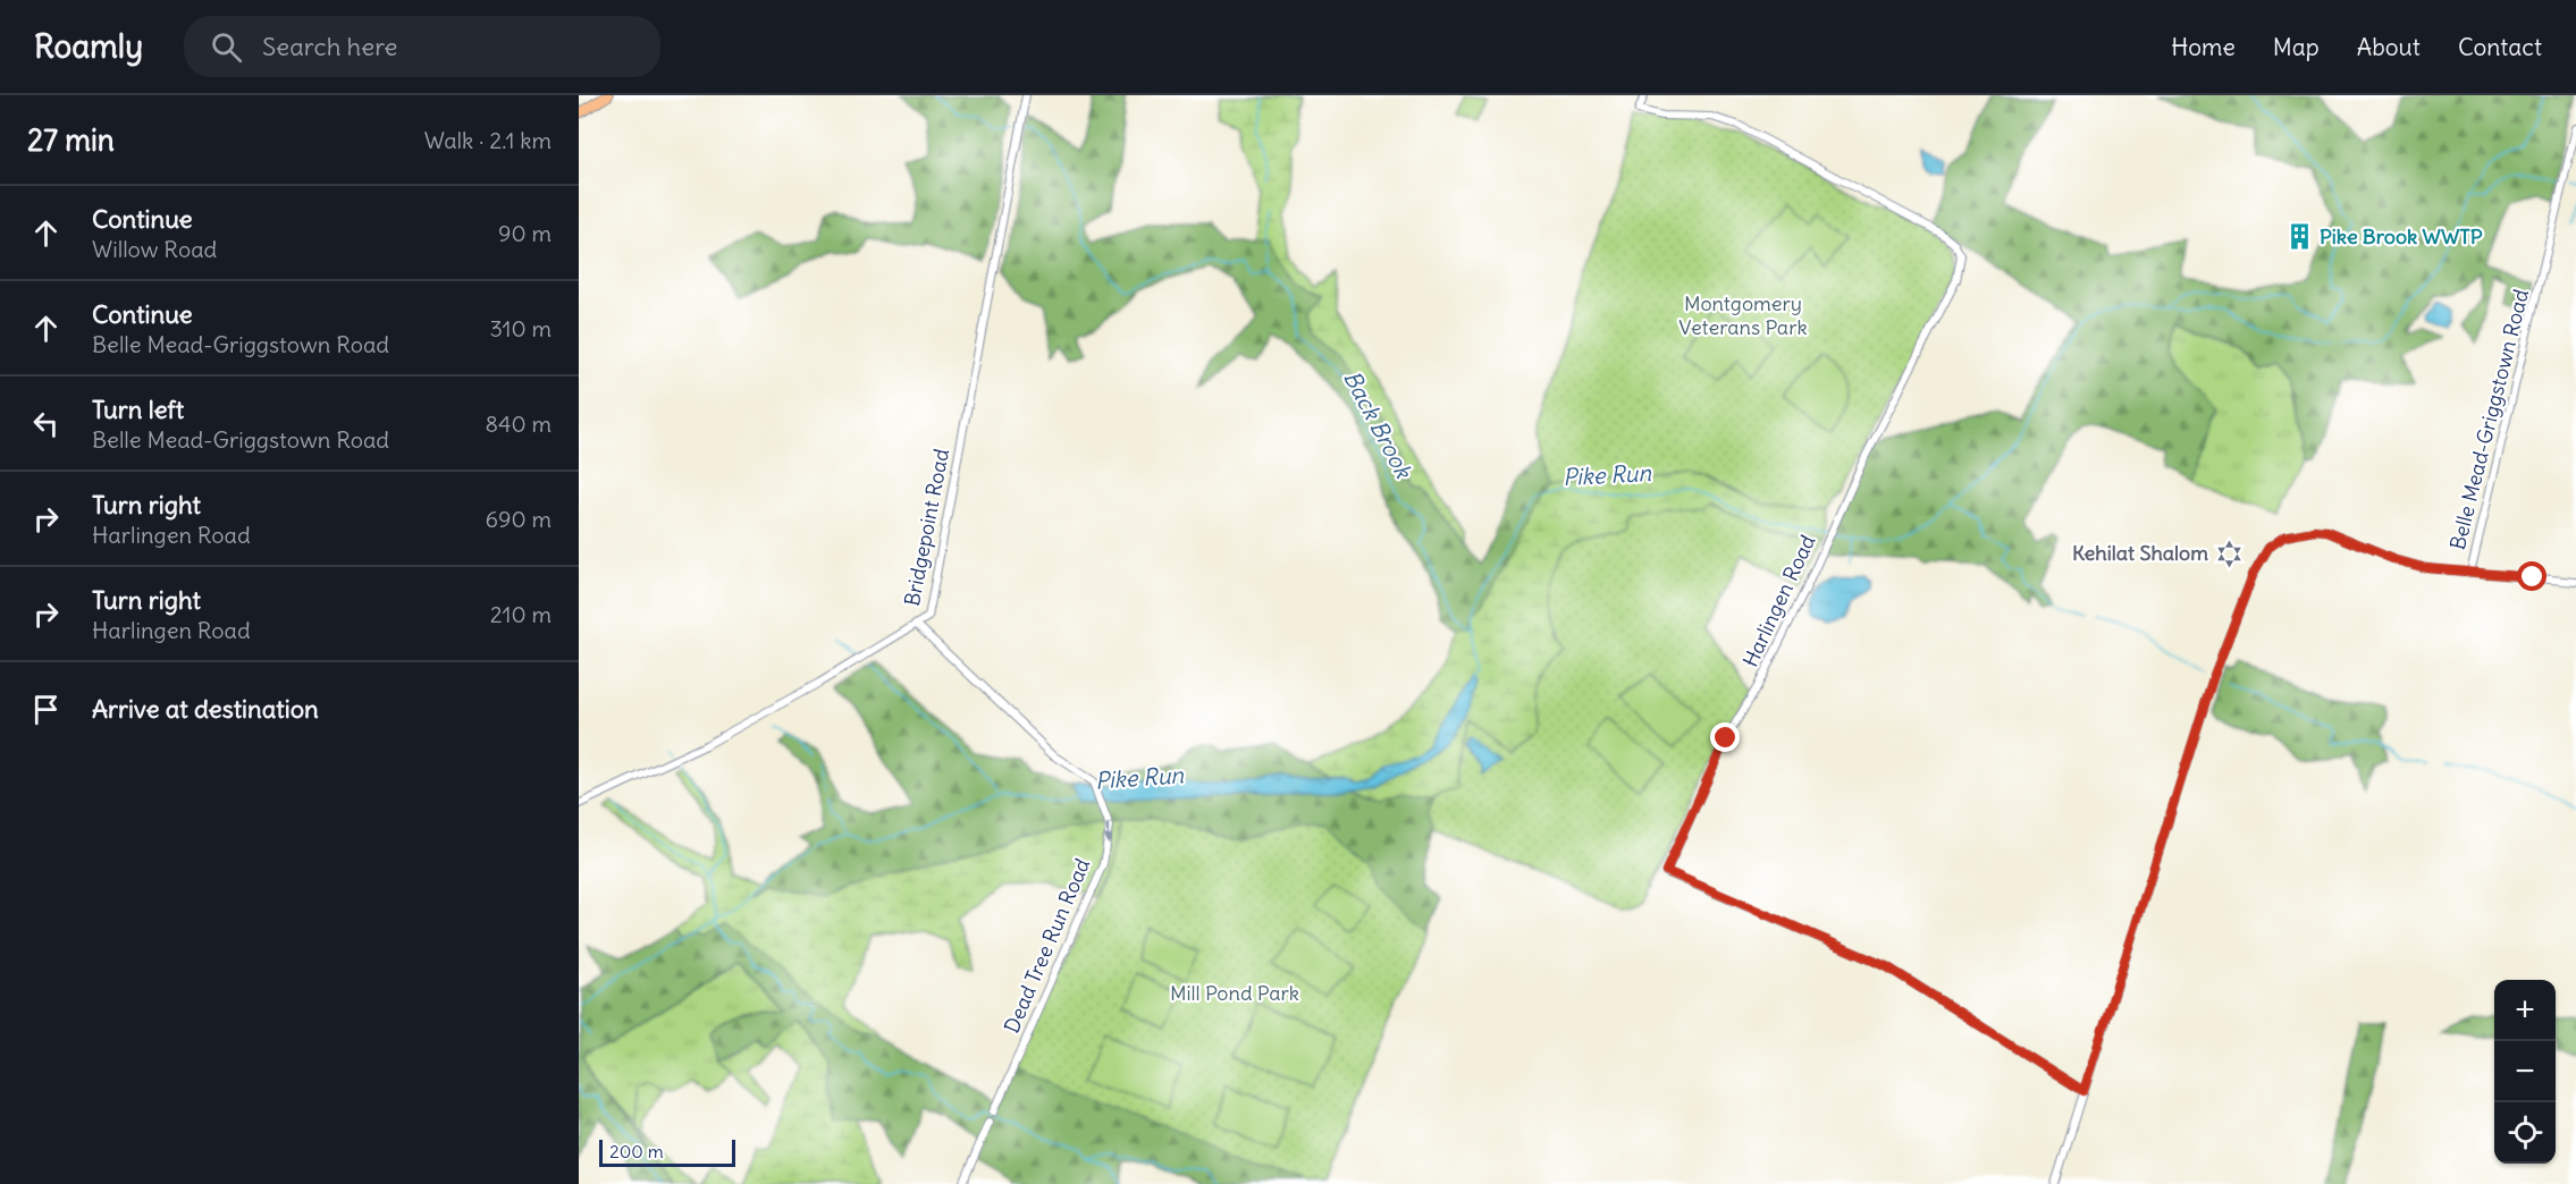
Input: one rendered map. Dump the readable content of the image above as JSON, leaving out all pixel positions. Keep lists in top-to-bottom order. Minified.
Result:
{"streets":{"street":["Belle Mead-Griggstown Road","Bridgepoint Road","Harlingen Road","Dead Tree Run Road"]},"crossings":[["Belle Mead-Griggstown Road","Harlingen Road"],["Bridgepoint Road","Dead Tree Run Road"]],"one_way":["Dead Tree Run Road"],"water":["Back Brook","Pike Run"],"parks":["Montgomery Veterans Park","Mill Pond Park"],"places":{"building":["Pike Brook WWTP"],"synagogue":["Kehilat Shalom"]},"scale_bar":"200 m","page":{"header":"Roamly","search":"Search here","nav":["Home","Map","About","Contact"],"heading":["27 min","Walk · 2.1 km"],"list":[["Continue","Willow Road","90 m"],["Continue","Belle Mead-Griggstown Road","310 m"],["Turn left","Belle Mead-Griggstown Road","840 m"],["Turn right","Harlingen Road","690 m"],["Turn right","Harlingen Road","210 m"],"Arrive at destination"],"map_buttons":["+","−"],"scale":"200 m"}}
